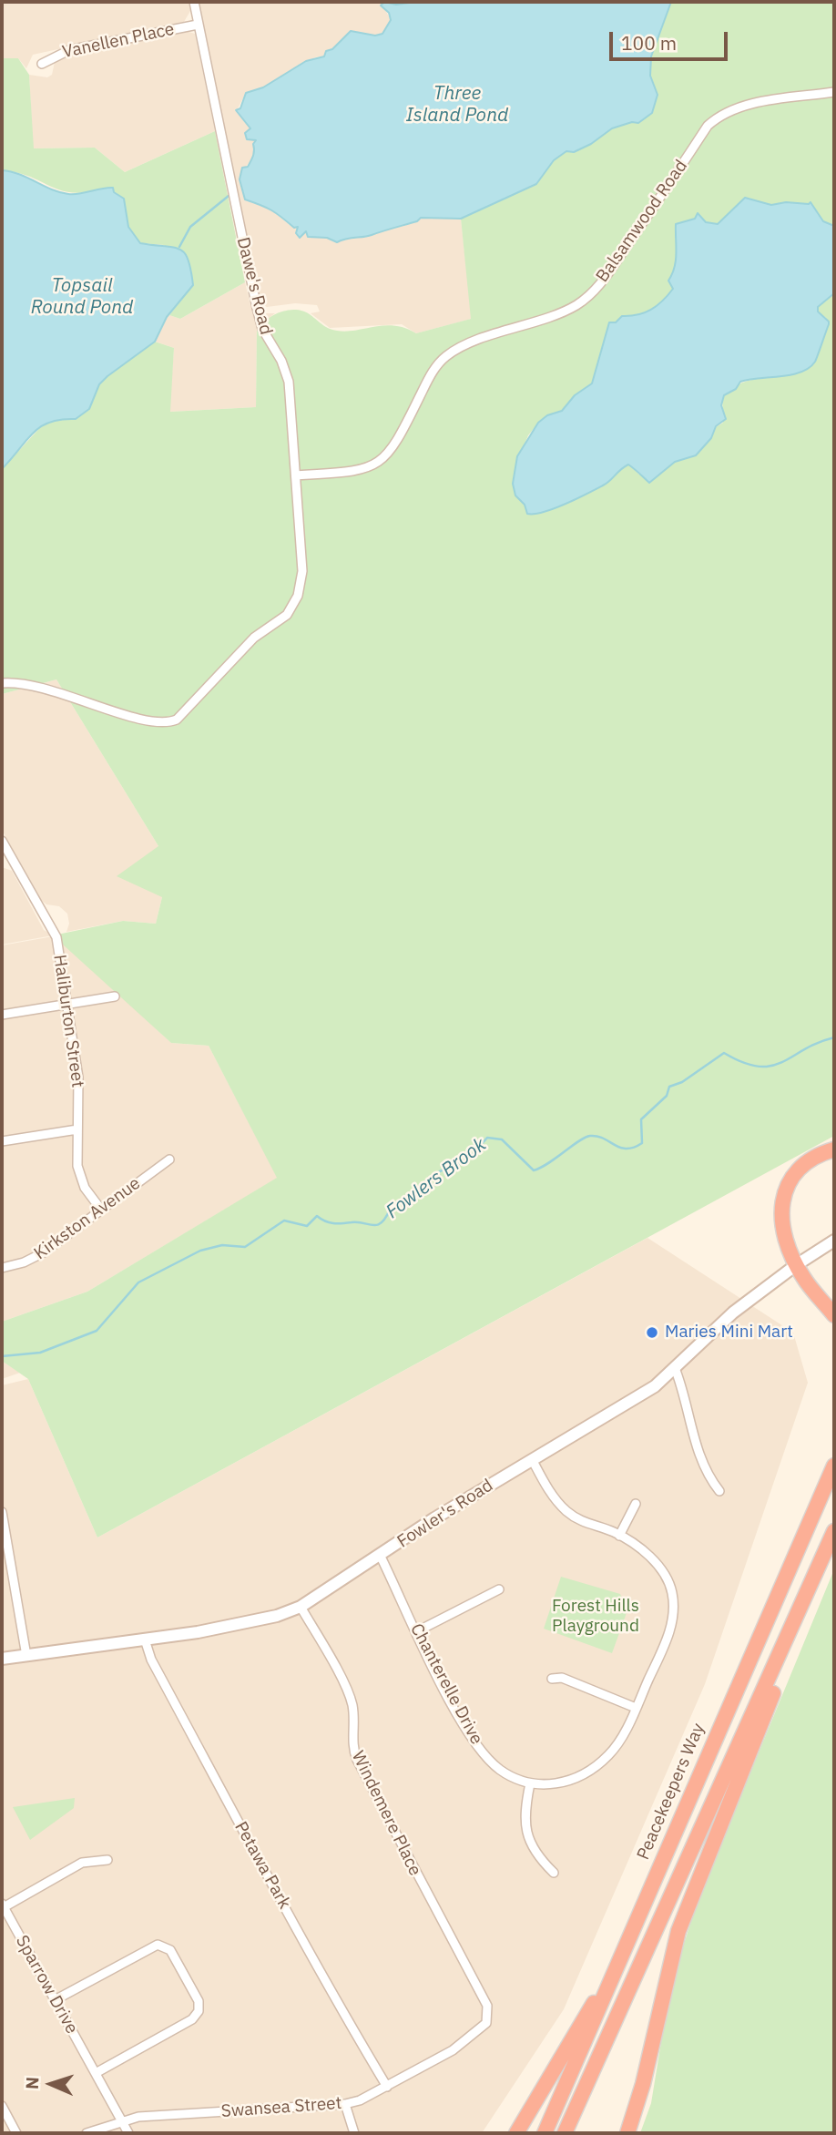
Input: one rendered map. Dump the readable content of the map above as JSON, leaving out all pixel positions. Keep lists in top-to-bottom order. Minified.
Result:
{"streets":{"highway":["Peacekeepers Way"],"street":["Vanellen Place","Balsamwood Road","Dawe's Road","Haliburton Street","Kirkston Avenue","Fowler's Road","Chanterelle Drive","Windemere Place","Petawa Park","Sparrow Drive","Swansea Street"]},"crossings":[["Vanellen Place","Dawe's Road"],["Balsamwood Road","Dawe's Road"],["Haliburton Street","Kirkston Avenue"],["Fowler's Road","Chanterelle Drive"],["Fowler's Road","Windemere Place"],["Fowler's Road","Petawa Park"],["Windemere Place","Swansea Street"],["Petawa Park","Swansea Street"],["Sparrow Drive","Swansea Street"]],"water":["Three Island Pond","Topsail Round Pond","Fowlers Brook"],"parks":["Forest Hills Playground"],"places":["Maries Mini Mart"],"scale_bar":"100 m","north":"left"}
